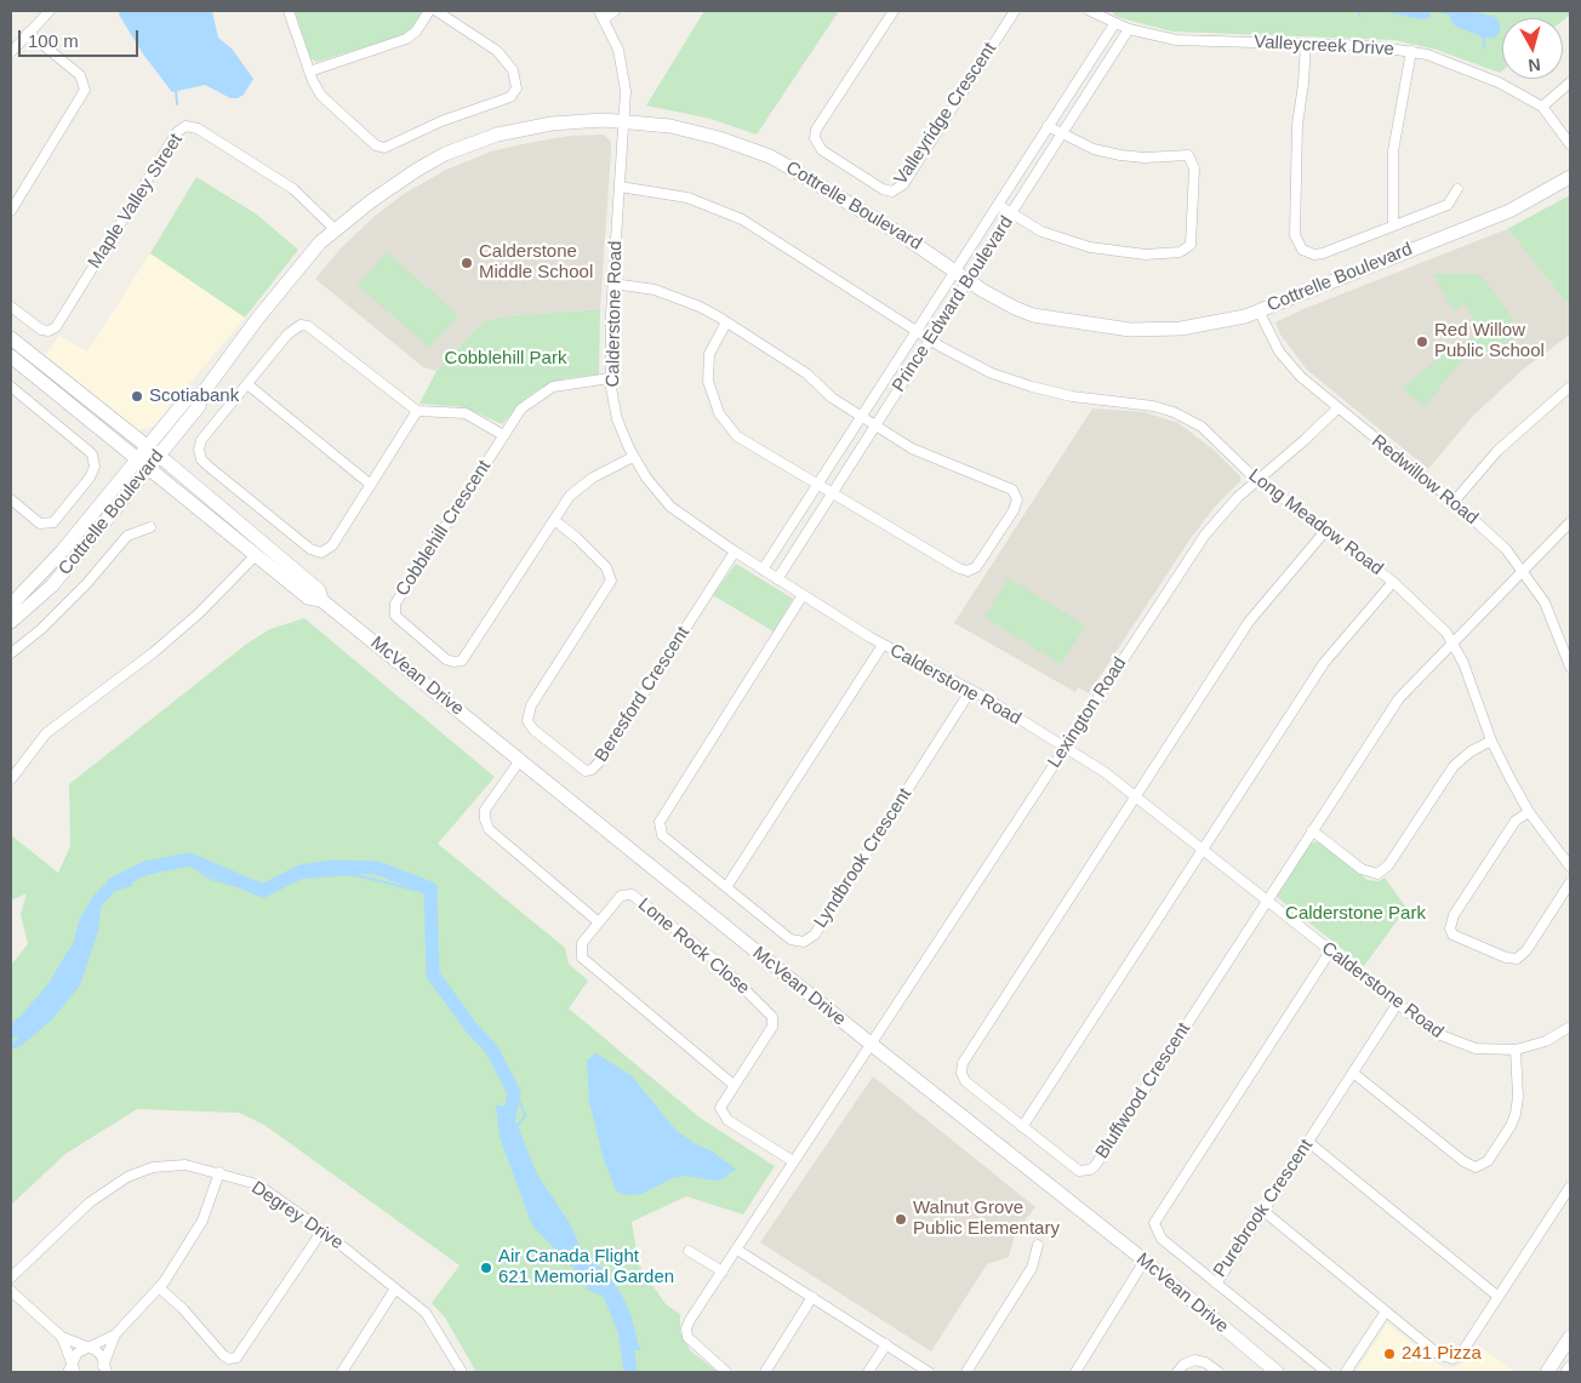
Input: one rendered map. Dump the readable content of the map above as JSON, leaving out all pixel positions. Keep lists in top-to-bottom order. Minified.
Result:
{"streets":{"main road":["Cottrelle Boulevard","McVean Drive"],"street":["Valleycreek Drive","Valleyridge Crescent","Maple Valley Street","Prince Edward Boulevard","Calderstone Road","Redwillow Road","Long Meadow Road","Cobblehill Crescent","Beresford Crescent","Lexington Road","Lyndbrook Crescent","Lone Rock Close","Bluffwood Crescent","Purebrook Crescent","Degrey Drive"]},"crossings":[["Valleycreek Drive","Prince Edward Boulevard"],["Maple Valley Street","Cottrelle Boulevard"],["Cottrelle Boulevard","Prince Edward Boulevard"],["Cottrelle Boulevard","Calderstone Road"],["Cottrelle Boulevard","Redwillow Road"],["Cottrelle Boulevard","McVean Drive"],["Prince Edward Boulevard","Calderstone Road"],["Prince Edward Boulevard","Long Meadow Road"],["Calderstone Road","Long Meadow Road"],["Calderstone Road","Cobblehill Crescent"],["Calderstone Road","Beresford Crescent"],["Calderstone Road","Lexington Road"],["Calderstone Road","Lyndbrook Crescent"],["Calderstone Road","Bluffwood Crescent"],["Calderstone Road","Purebrook Crescent"],["Redwillow Road","Lexington Road"],["Long Meadow Road","Lexington Road"],["Long Meadow Road","Bluffwood Crescent"],["Cobblehill Crescent","Beresford Crescent"],["McVean Drive","Lexington Road"],["Lexington Road","Lone Rock Close"]],"parks":["Cobblehill Park","Calderstone Park"],"places":["Calderstone Middle School","Red Willow Public School","Scotiabank","Walnut Grove Public Elementary","Air Canada Flight 621 Memorial Garden","241 Pizza"],"scale_bar":"100 m","north":"bottom"}
